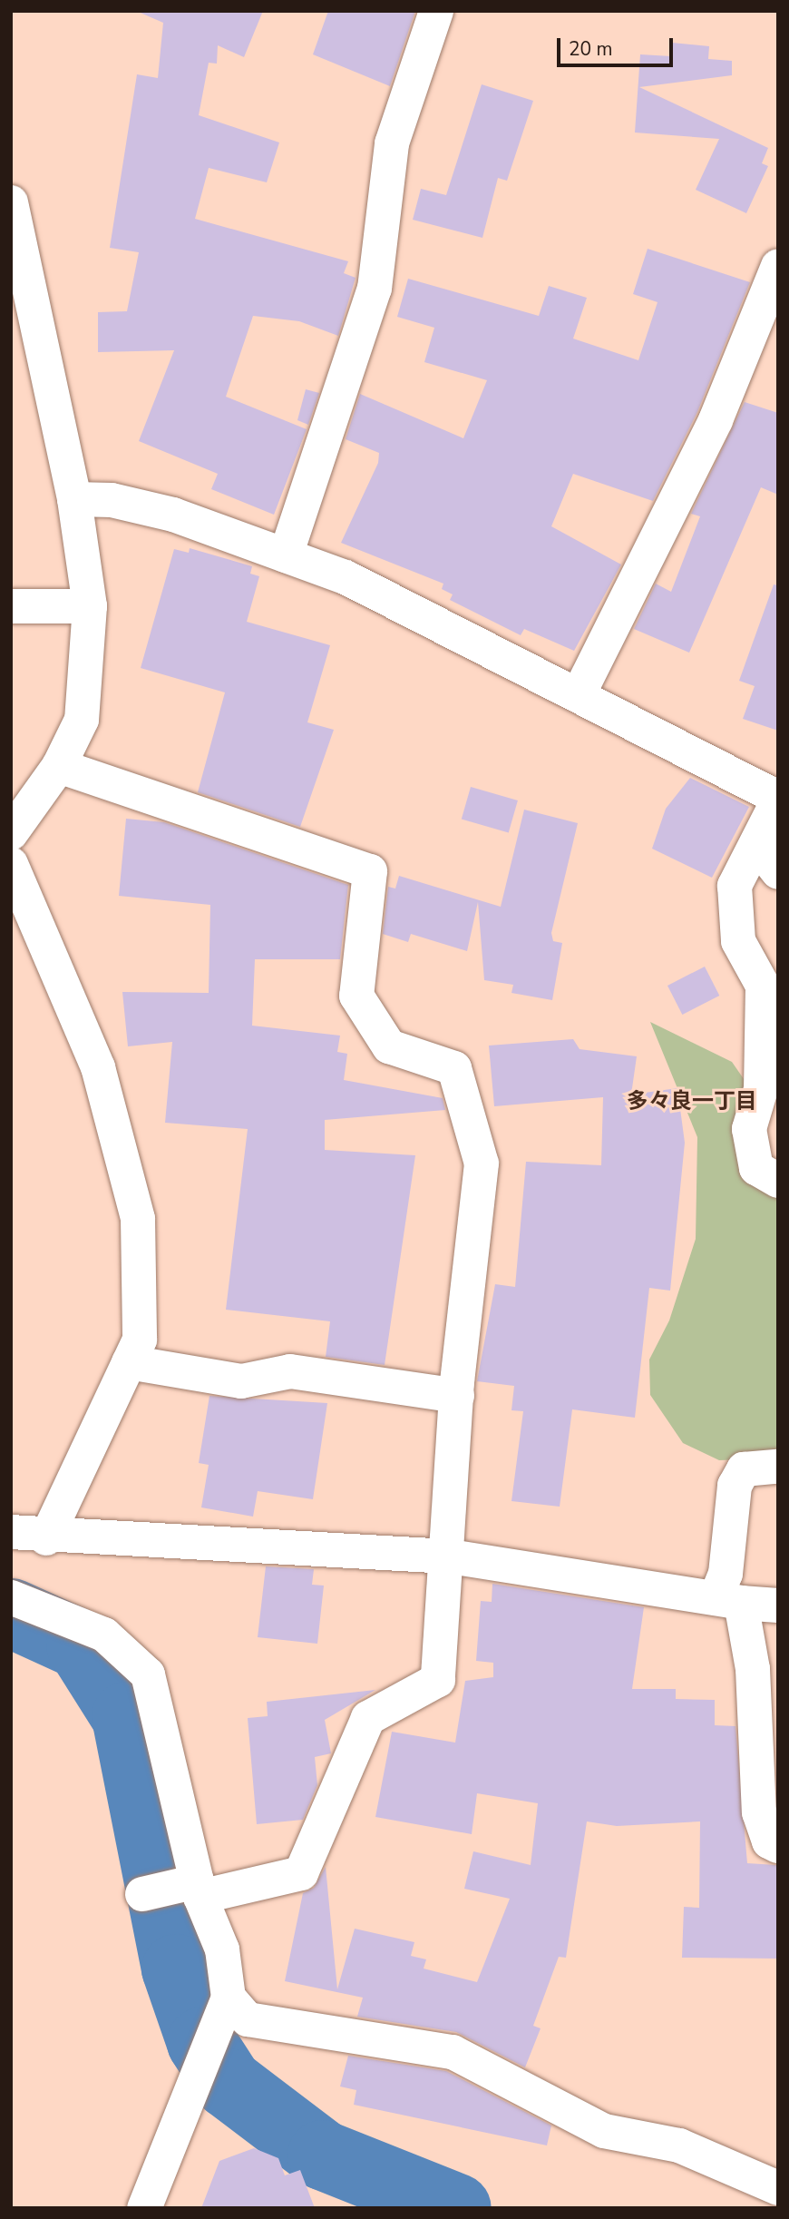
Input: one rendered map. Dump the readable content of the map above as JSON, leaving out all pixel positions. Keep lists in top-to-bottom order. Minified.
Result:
{"districts":["多々良一丁目"],"scale_bar":"20 m"}
